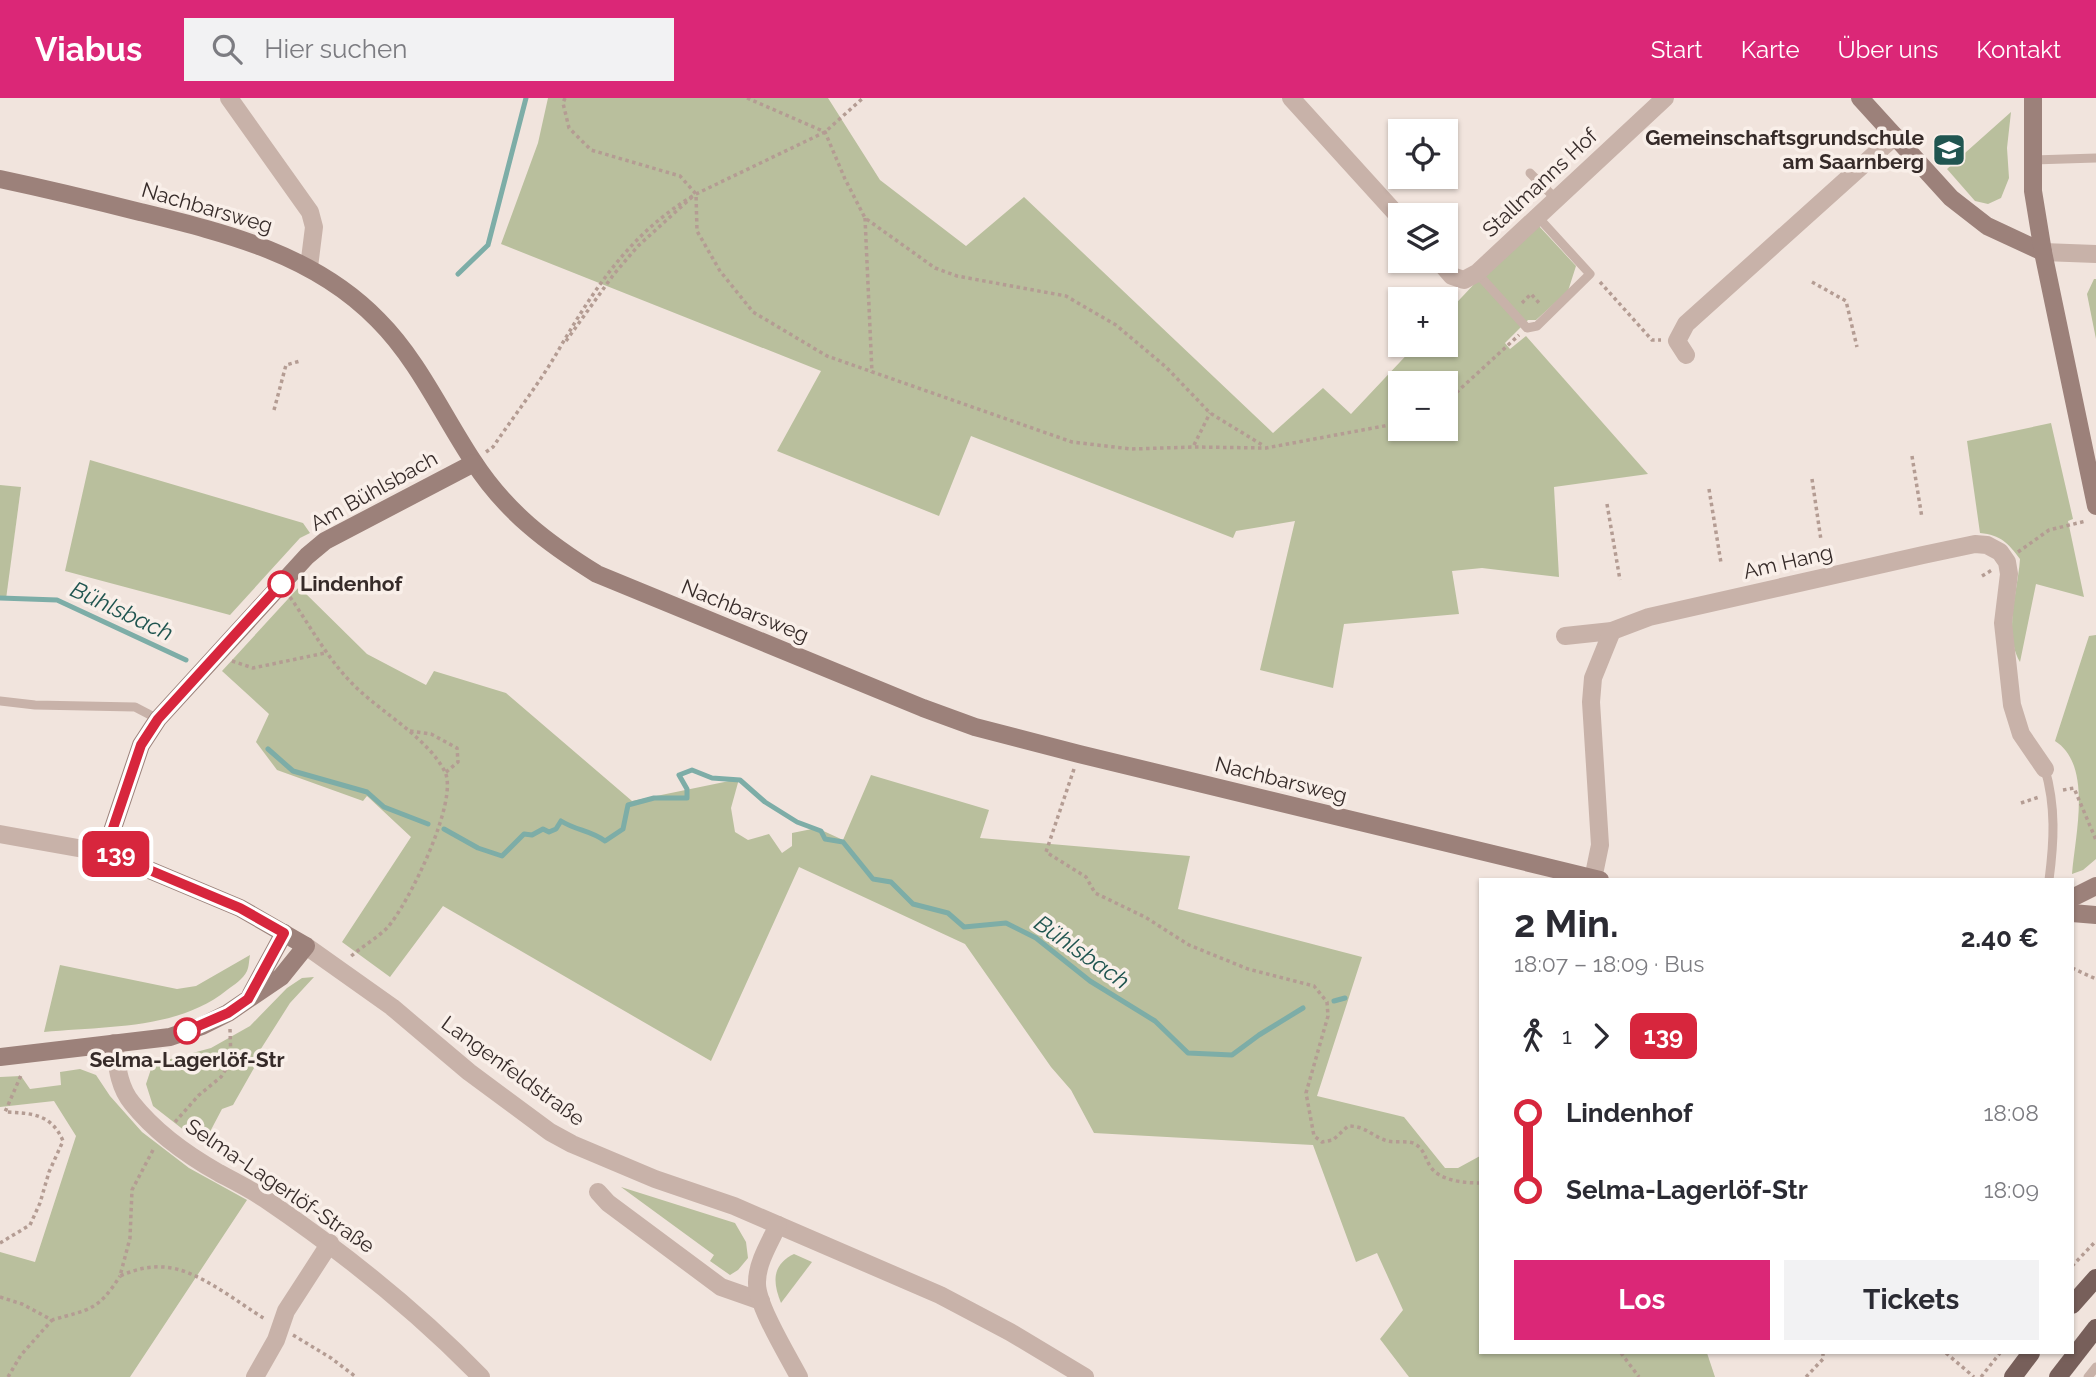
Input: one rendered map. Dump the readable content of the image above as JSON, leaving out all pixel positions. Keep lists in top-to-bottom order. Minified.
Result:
{"streets":{"street":["Stallmanns Hof","Nachbarsweg","Am Bühlsbach","Am Hang","Langenfeldstraße","Selma-Lagerlöf-Straße"]},"crossings":[["Nachbarsweg","Am Bühlsbach"],["Am Bühlsbach","Langenfeldstraße"]],"water":["Bühlsbach"],"places":{"school or university":["Gemeinschaftsgrundschule am Saarnberg"],"other":["Lindenhof","Selma-Lagerlöf-Str"]},"lines":["bus line 139"],"page":{"header":"Viabus","search":"Hier suchen","nav":["Start","Karte","Über uns","Kontakt"],"on_map":"139","map_buttons":["+","−"],"heading":["2 Min.","18:07 – 18:09 · Bus","2.40 €"],"legs":["1","139"],"list":[{"name":"Lindenhof","value":"18:08"},{"name":"Selma-Lagerlöf-Str","value":"18:09"}],"buttons":["Los","Tickets"]}}
